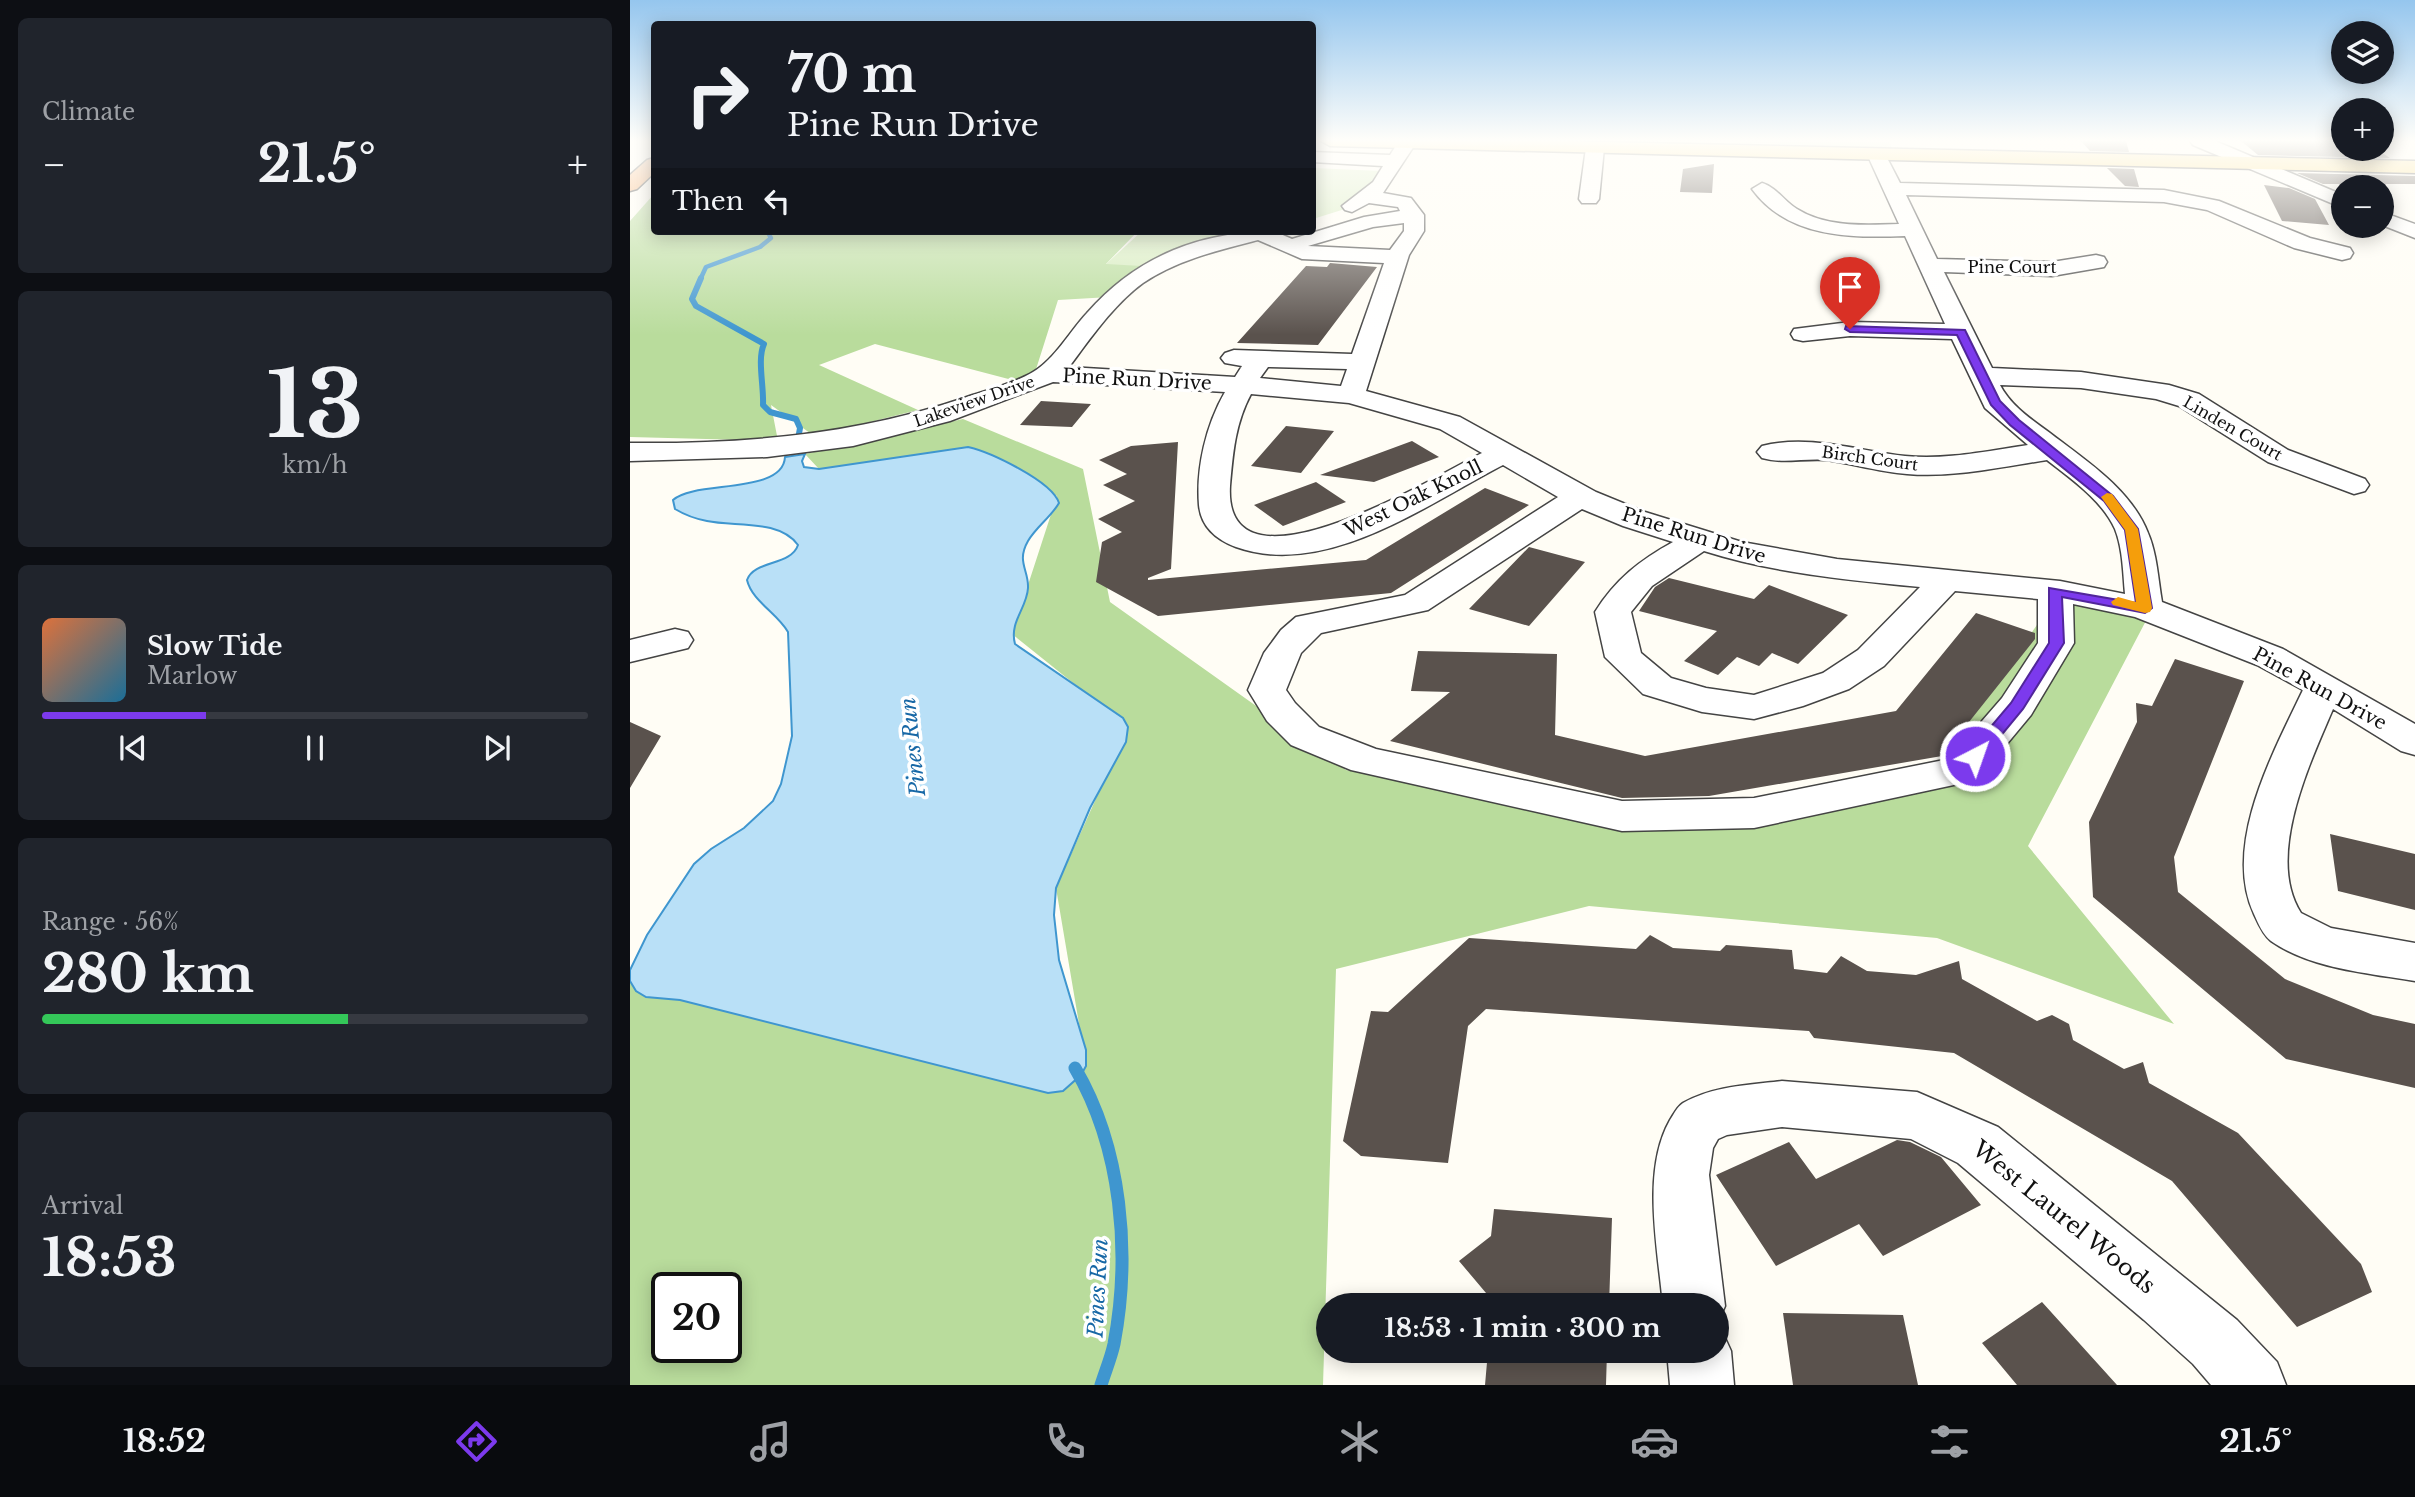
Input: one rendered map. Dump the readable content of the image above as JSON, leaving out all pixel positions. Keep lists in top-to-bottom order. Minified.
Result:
{"streets":{"street":["Pine Court","Pine Run Drive","Lakeview Drive","Linden Court","Birch Court","West Oak Knoll","West Laurel Woods"]},"crossings":[["Pine Run Drive","Lakeview Drive"],["Pine Run Drive","West Oak Knoll"]],"water":["Pines Run"],"page":{"tile":["Climate",["13","km/h"],["Range · 56%","280 km"],["Arrival","18:53"]],"map_buttons":["+","−"],"turn":["70 m","Pine Run Drive"],"heat":["−","21.5°","+"],"then":"Then","song":["Slow Tide","Marlow"],"limit":"20","trip":"18:53 · 1 min · 300 m","tabs":["18:52","21.5°"]}}
